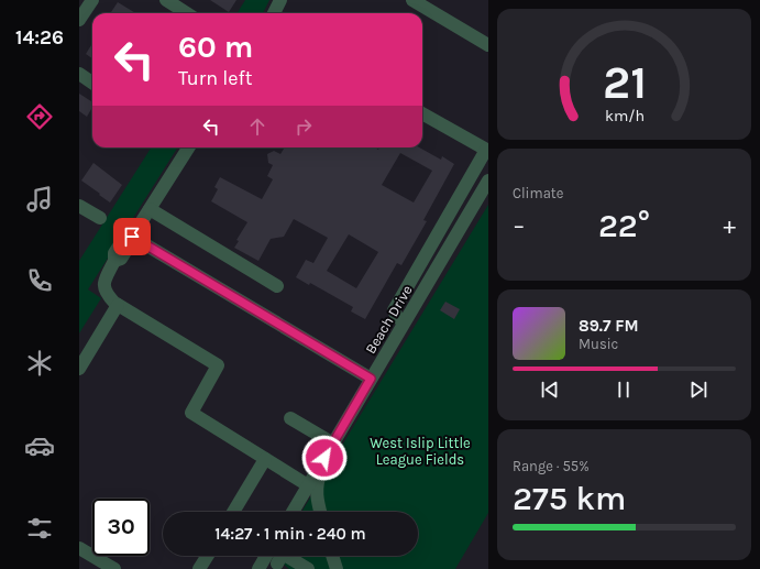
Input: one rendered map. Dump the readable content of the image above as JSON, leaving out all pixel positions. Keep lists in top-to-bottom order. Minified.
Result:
{"streets":{"street":["Beach Drive"]},"parks":["West Islip Little League Fields"],"page":{"tabs":"14:26","turn":["60 m","Turn left"],"tile":["Climate",["Range · 55%","275 km"]],"heat":["−","22°","+"],"song":["89.7 FM","Music"],"limit":"30","trip":"14:27 · 1 min · 240 m","gauge":["21","km/h"]}}
